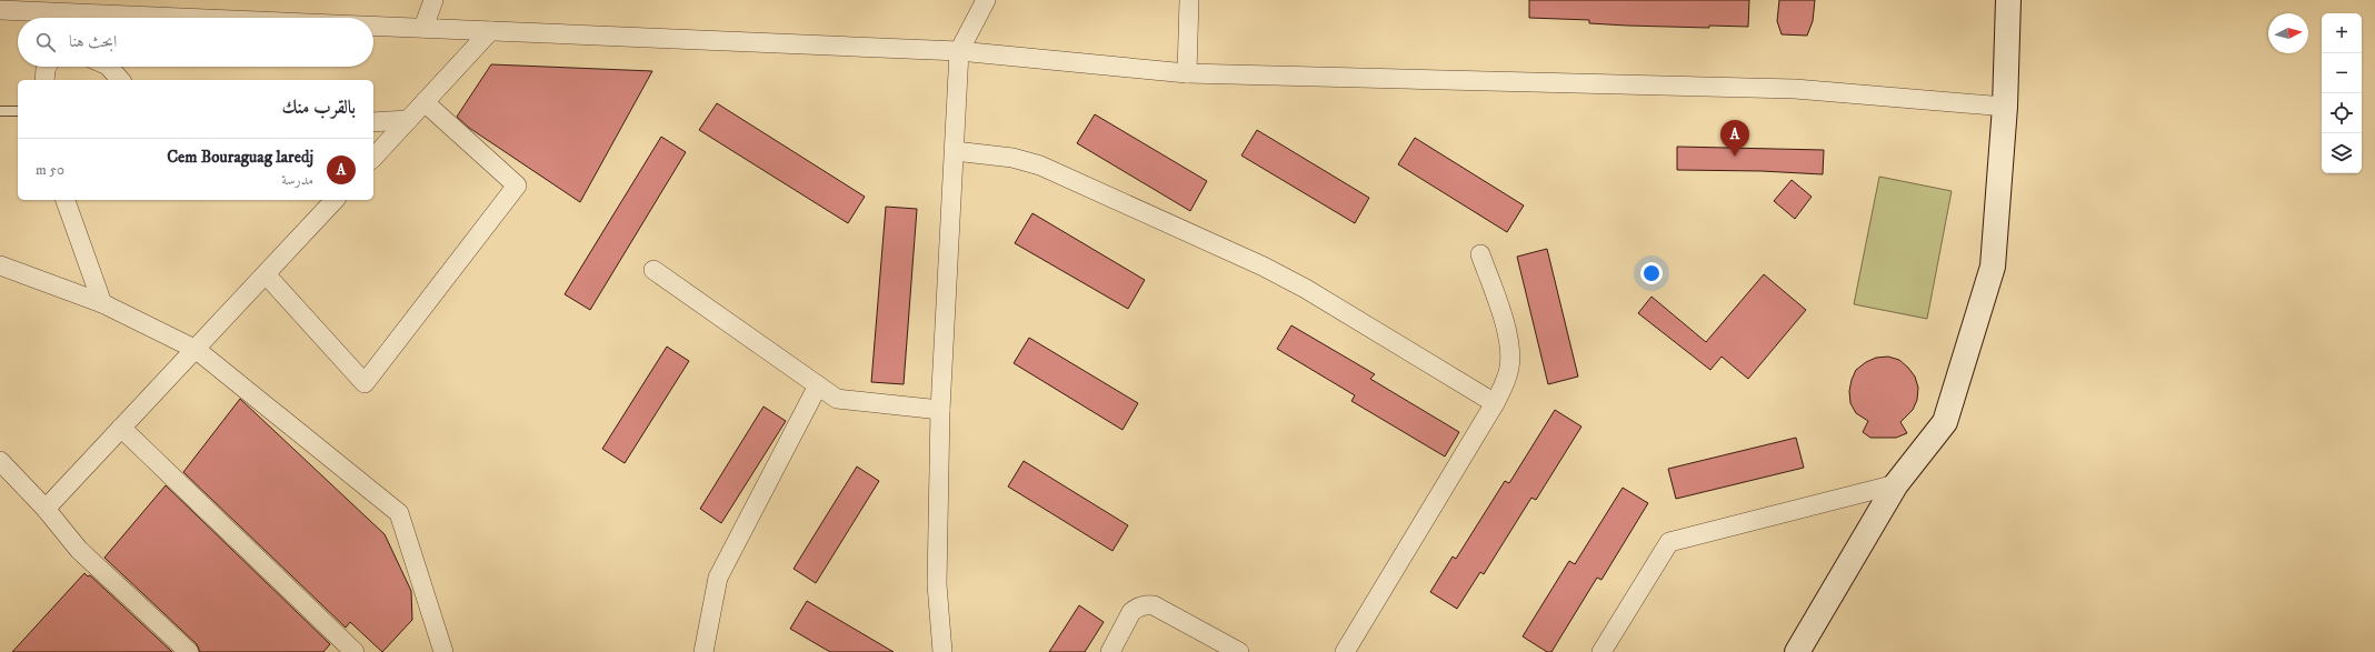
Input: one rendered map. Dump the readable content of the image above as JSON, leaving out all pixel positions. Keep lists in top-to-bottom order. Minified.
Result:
{"north":"right","page":{"map_buttons":["+","−"],"search":"ابحث هنا","heading":"بالقرب منك","pins":"A","list":[{"mark":"A","name":"Cem Bouraguag laredj","note":"مدرسة","value":"50 m"}]}}
